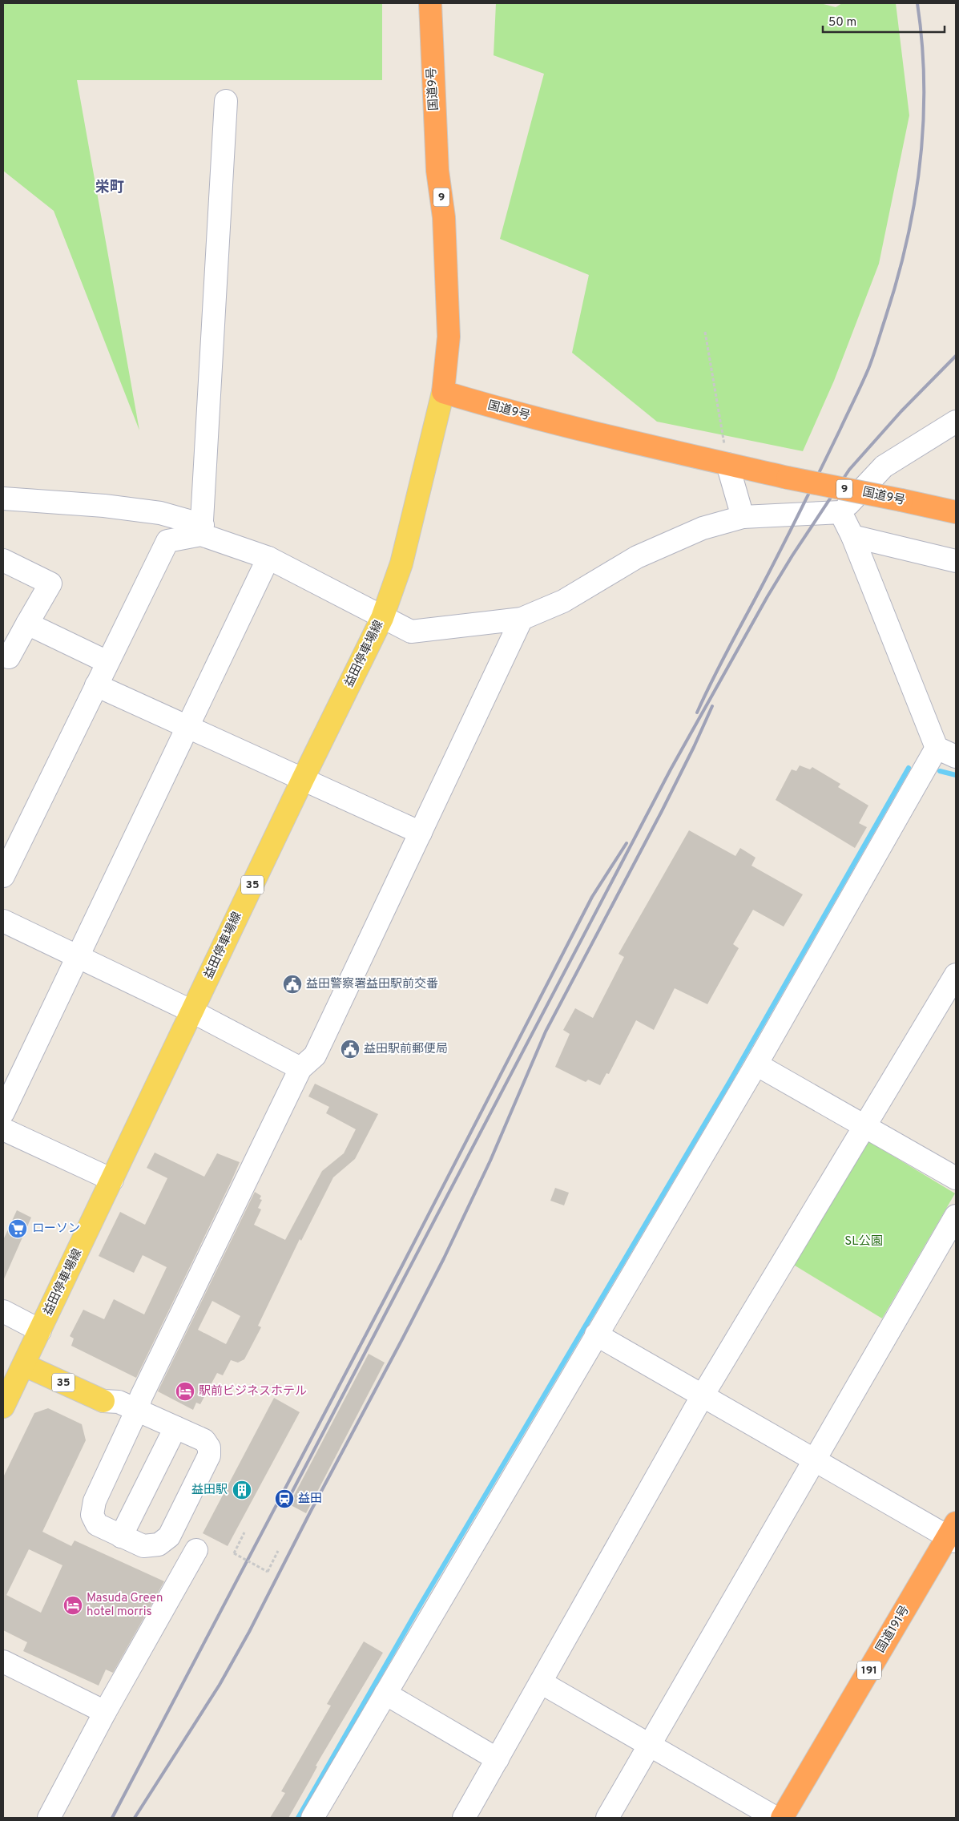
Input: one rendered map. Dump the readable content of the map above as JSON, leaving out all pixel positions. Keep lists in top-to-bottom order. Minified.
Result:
{"streets":{"highway":["国道9号","9","国道191号","191"],"main road":["益田停車場線","35"]},"crossings":[["国道9号","益田停車場線"],["益田停車場線","35"]],"districts":["栄町"],"parks":["SL公園"],"places":{"public building":["益田警察署益田駅前交番","益田駅前郵便局"],"supermarket":["ローソン"],"hotel":["駅前ビジネスホテル","Masuda Green hotel morris"],"building":["益田駅"],"station":["益田"]},"scale_bar":"50 m"}
